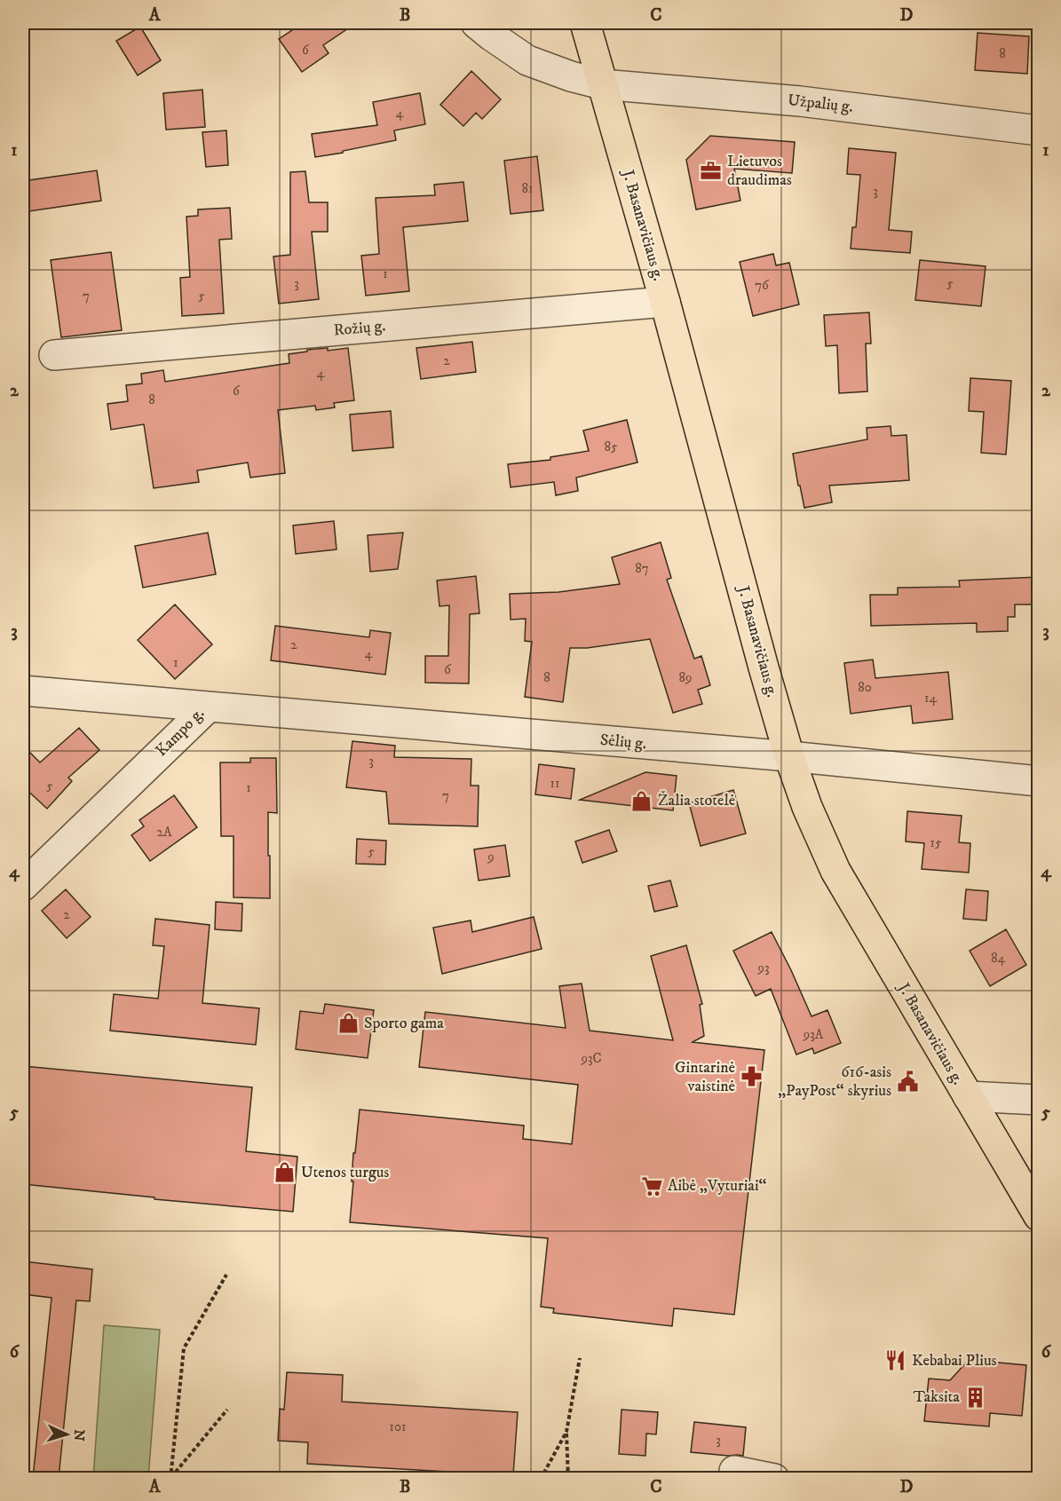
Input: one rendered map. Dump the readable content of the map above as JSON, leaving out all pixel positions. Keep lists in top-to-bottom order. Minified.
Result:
{"streets":{"main road":["J. Basanavičiaus g."],"street":["Užpalių g.","Rožių g.","Kampo g.","Sėlių g."]},"crossings":[["Užpalių g.","J. Basanavičiaus g."],["J. Basanavičiaus g.","Rožių g."],["J. Basanavičiaus g.","Sėlių g."],["Kampo g.","Sėlių g."]],"places":{"office":["Lietuvos draudimas"],"shop":["Žalia stotelė","Sporto gama","Utenos turgus"],"pharmacy":["Gintarinė vaistinė"],"public building":["616-asis „PayPost“ skyrius"],"supermarket":["Aibė „Vyturiai“"],"restaurant":["Kebabai Plius"],"building":["Taksita"]},"house_numbers":["6","8","4","81","3","1","3","5","76","7","5","2","4","6","8","85","87","2","4","1","6","8","89","80","14","3","11","5","1","7","2A","15","5","9","2","84","93","93A","93C","101","3"],"north":"right","grid":{"columns":["A","B","C","D"],"rows":["1","2","3","4","5","6"]}}
